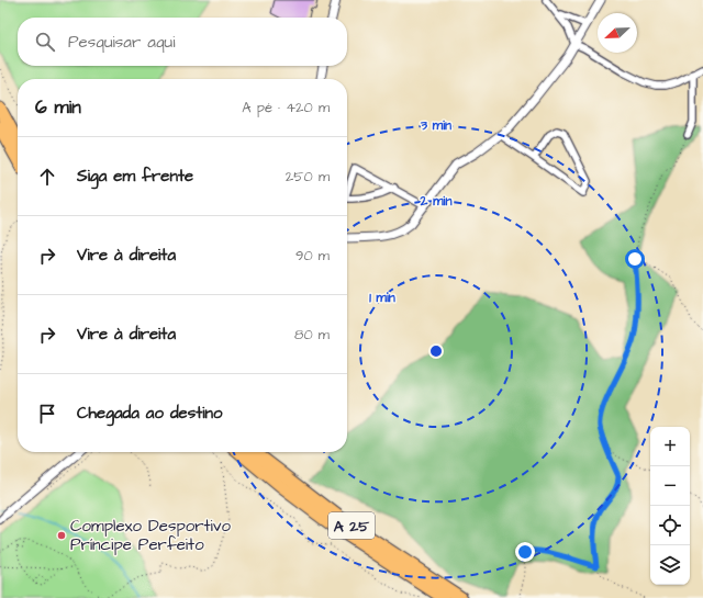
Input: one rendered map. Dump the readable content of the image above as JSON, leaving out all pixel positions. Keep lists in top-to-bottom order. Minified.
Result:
{"streets":{"highway":["A 25"]},"places":["Complexo Desportivo Príncipe Perfeito"],"north":"bottom left","page":{"search":"Pesquisar aqui","heading":["6 min","A pé · 420 m"],"list":[["Siga em frente","250 m"],["Vire à direita","90 m"],["Vire à direita","80 m"],"Chegada ao destino"],"map_buttons":["+","−"]},"rings":["3 min","2 min","1 min"]}
